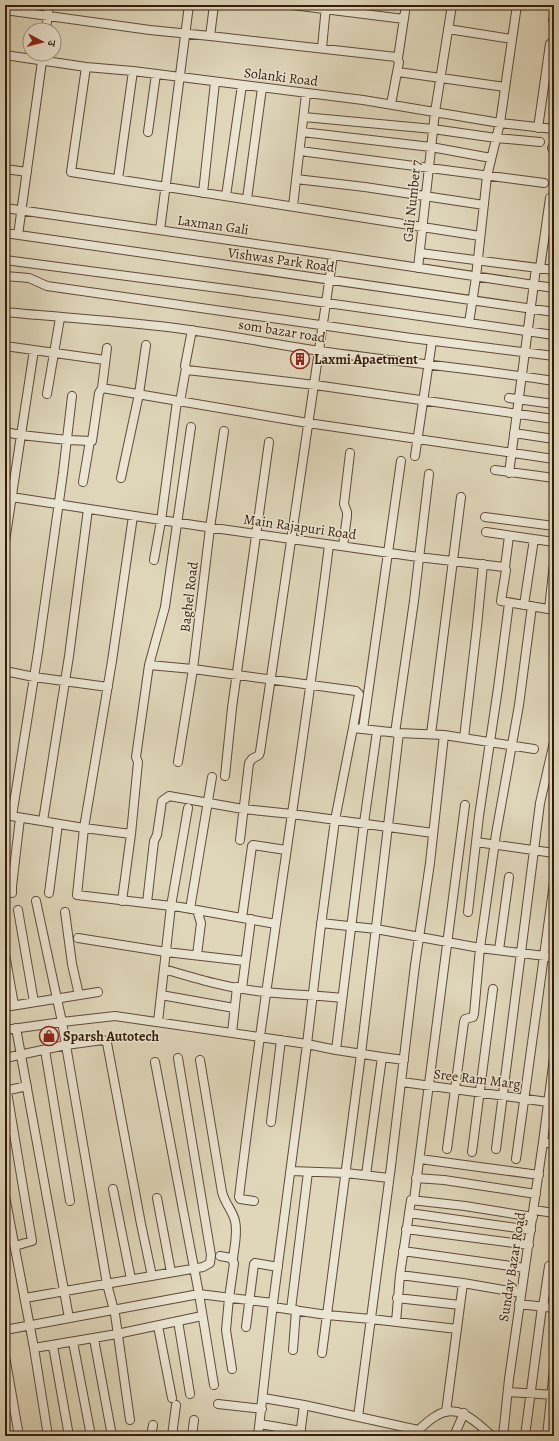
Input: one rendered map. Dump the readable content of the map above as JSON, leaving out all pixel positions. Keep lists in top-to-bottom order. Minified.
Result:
{"streets":{"street":["Solanki Road","Gali Number 7","Laxman Gali","Vishwas Park Road","som bazar road","Main Rajapuri Road","Baghel Road","Sree Ram Marg","Sunday Bazar Road"]},"crossings":[["Solanki Road","Gali Number 7"],["Main Rajapuri Road","Baghel Road"],["Sree Ram Marg","Sunday Bazar Road"]],"places":{"building":["Laxmi Apaetment"],"shop":["Sparsh Autotech"]},"north":"right"}
